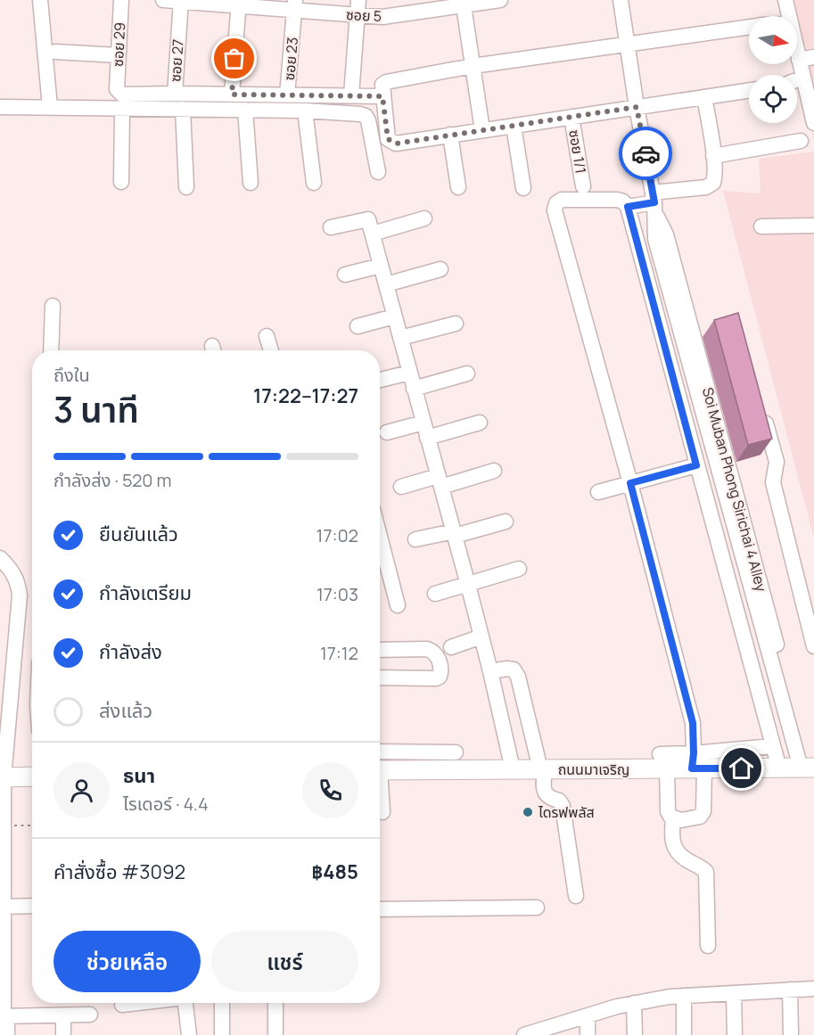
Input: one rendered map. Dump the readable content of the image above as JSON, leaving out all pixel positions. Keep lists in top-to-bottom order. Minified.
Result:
{"streets":{"main road":["ถนนมาเจริญ"],"street":["ซอย 5","ซอย 29","ซอย 23","ซอย 27","ซอย 1/1","Soi Muban Phong Sirichai 4 Alley"]},"crossings":[["ซอย 5","ซอย 23"],["ซอย 5","ซอย 27"],["ซอย 29","ซอย 27"],["ซอย 23","ซอย 27"],["Soi Muban Phong Sirichai 4 Alley","ถนนมาเจริญ"]],"places":["ไดรฟพลัส"],"north":"right","page":{"heading":["3 นาที","ถึงใน","17:22–17:27"],"panel":["ธนา","ไรเดอร์ · 4.4","คำสั่งซื้อ #3092","฿485"],"bar":"กำลังส่ง · 520 m","list":[["ยืนยันแล้ว","17:02"],["กำลังเตรียม","17:03"],["กำลังส่ง","17:12"],"ส่งแล้ว"],"buttons":["ช่วยเหลือ","แชร์"]}}
